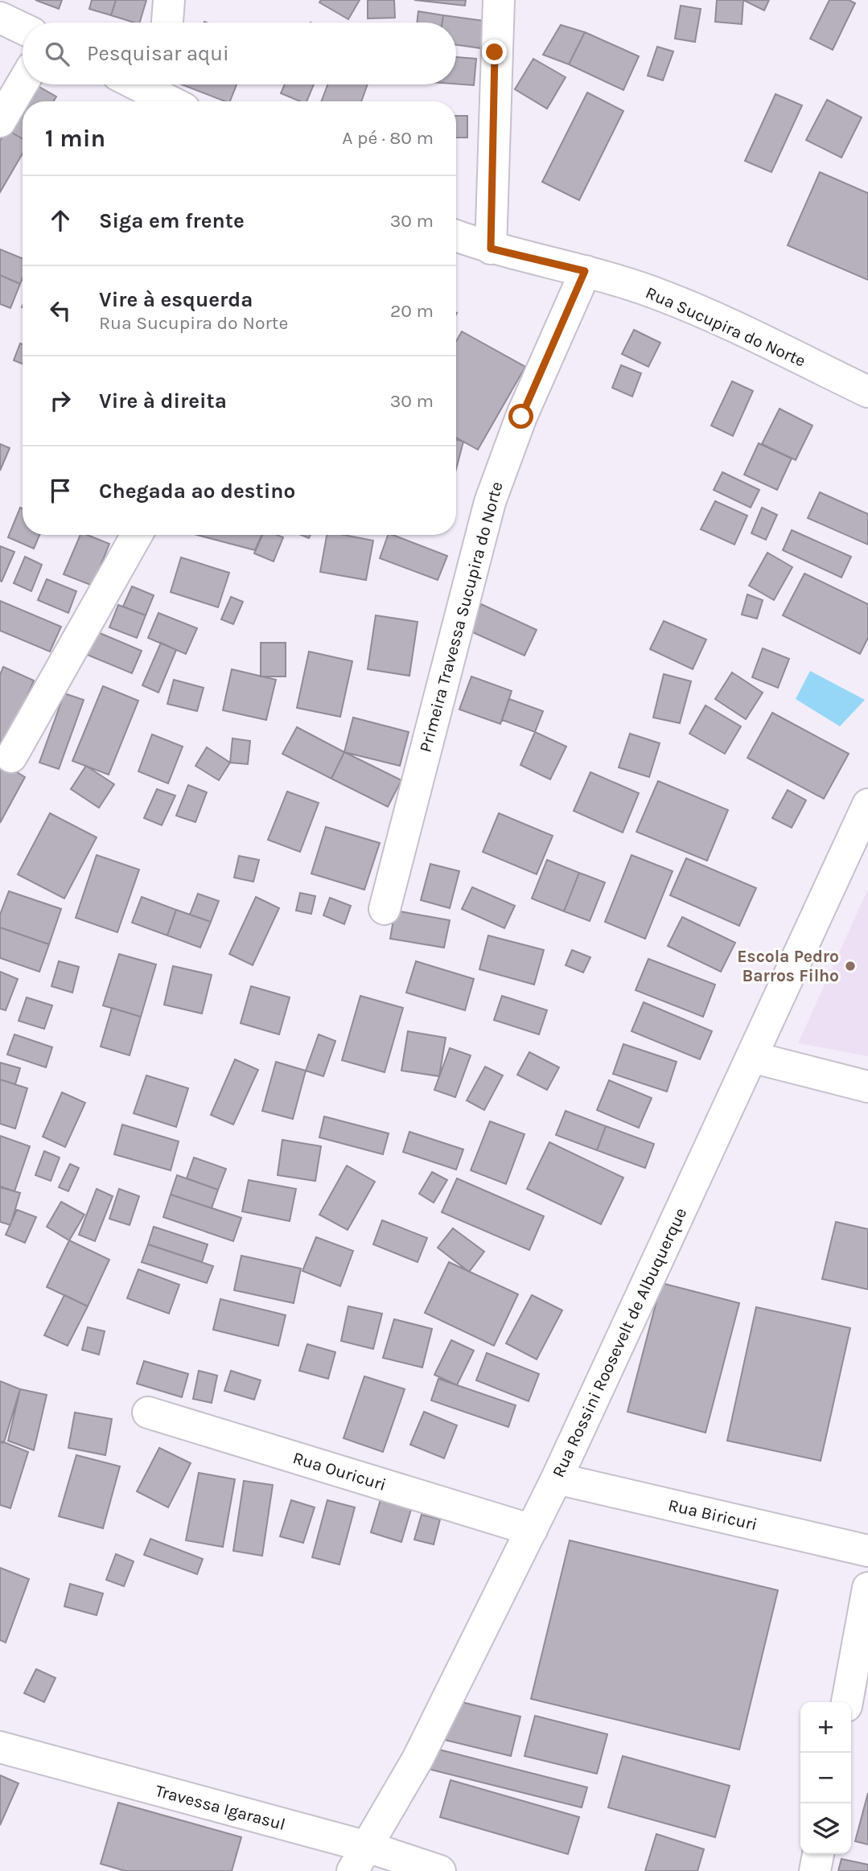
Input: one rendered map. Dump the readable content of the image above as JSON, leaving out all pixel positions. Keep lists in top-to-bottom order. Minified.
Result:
{"streets":{"street":["Rua Sucupira do Norte","Primeira Travessa Sucupira do Norte","Rua Rossini Roosevelt de Albuquerque","Rua Ouricuri","Rua Biricuri","Travessa Igarasul"]},"crossings":[["Rua Sucupira do Norte","Primeira Travessa Sucupira do Norte"],["Rua Rossini Roosevelt de Albuquerque","Rua Ouricuri"],["Rua Rossini Roosevelt de Albuquerque","Rua Biricuri"],["Rua Rossini Roosevelt de Albuquerque","Travessa Igarasul"]],"places":["Escola Pedro Barros Filho"],"page":{"search":"Pesquisar aqui","heading":["1 min","A pé · 80 m"],"list":[["Siga em frente","30 m"],["Vire à esquerda","Rua Sucupira do Norte","20 m"],["Vire à direita","30 m"],"Chegada ao destino"],"map_buttons":["+","−"]}}
